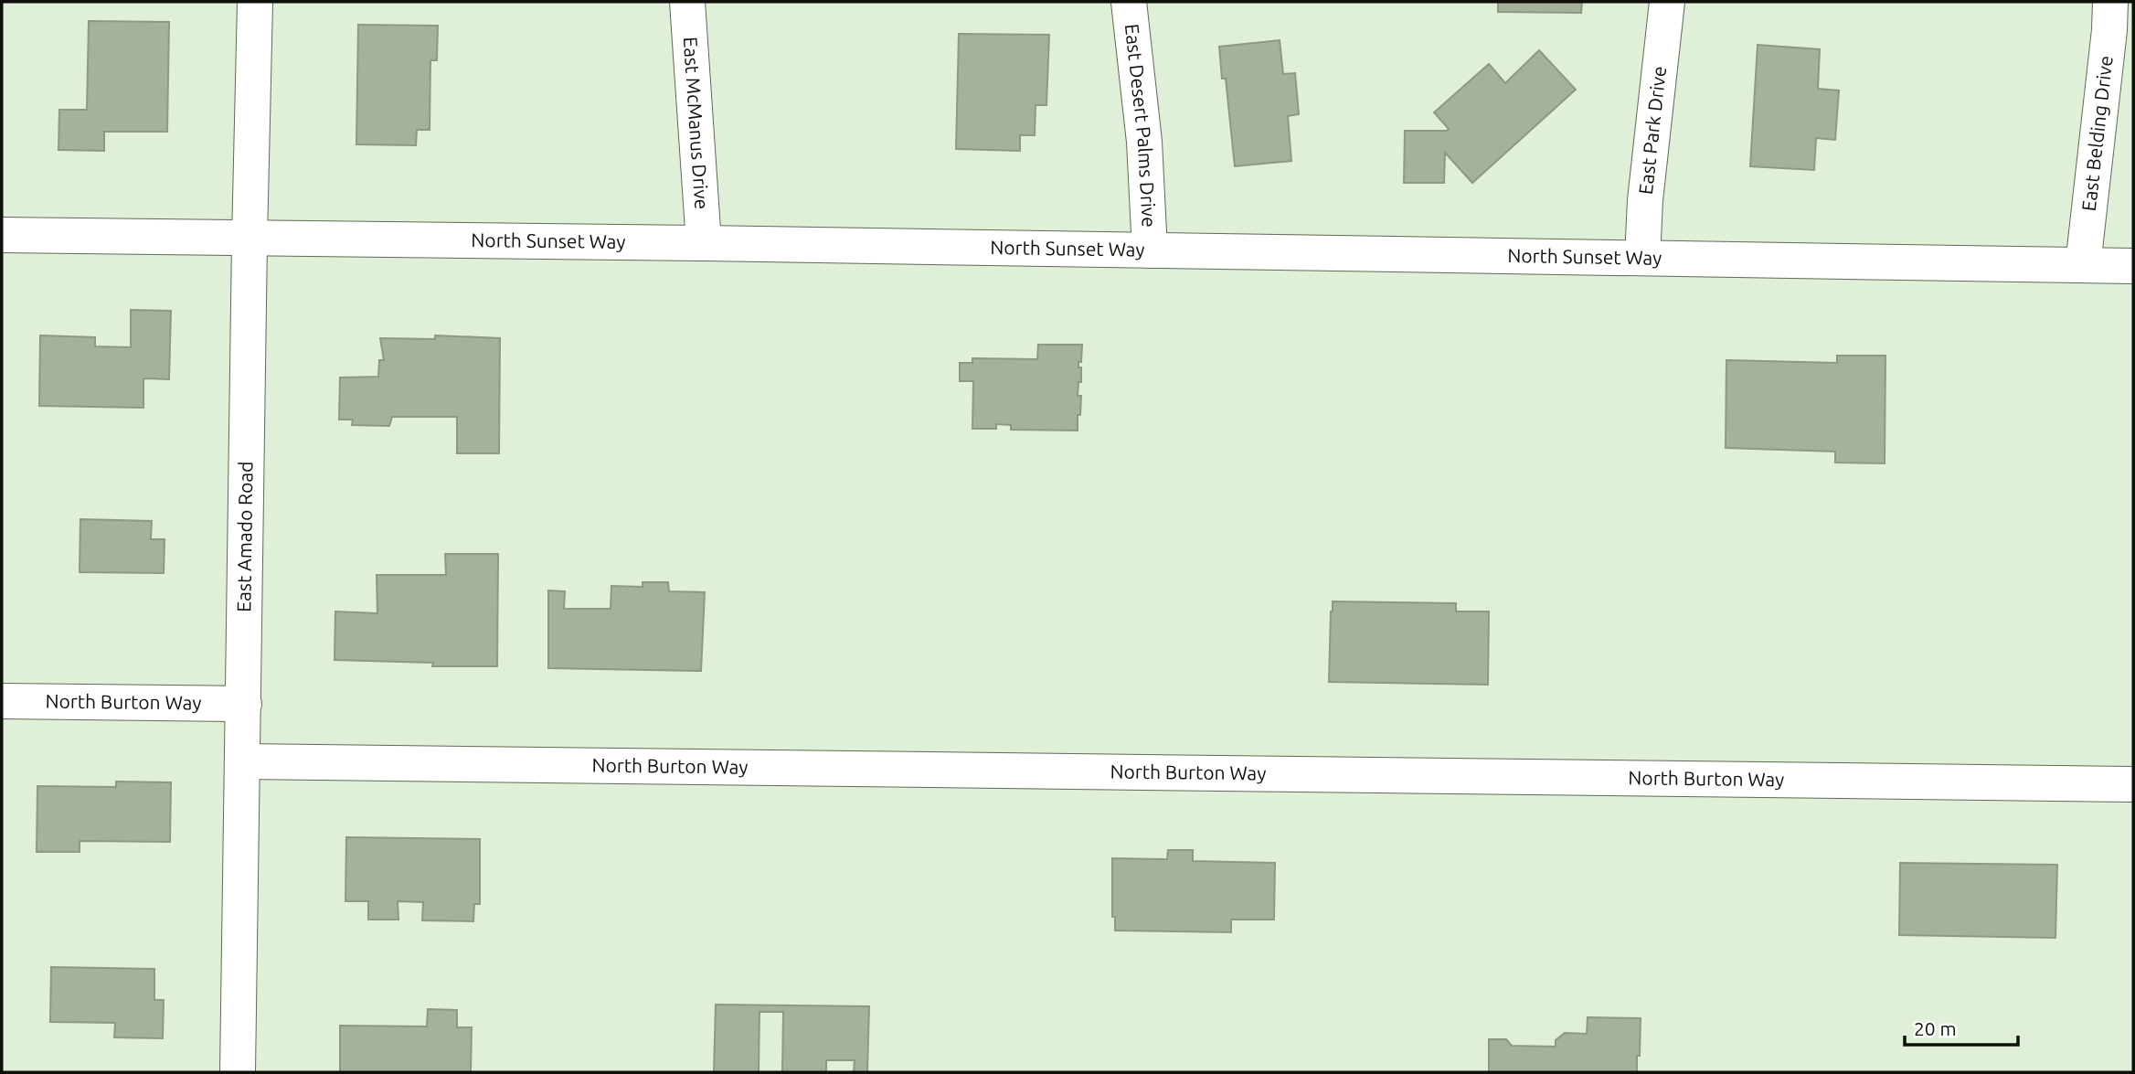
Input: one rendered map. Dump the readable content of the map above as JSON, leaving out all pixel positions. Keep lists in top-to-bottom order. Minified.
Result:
{"streets":{"street":["East McManus Drive","East Desert Palms Drive","East Park Drive","East Belding Drive","North Sunset Way","East Amado Road","North Burton Way"]},"crossings":[["East McManus Drive","North Sunset Way"],["East Desert Palms Drive","North Sunset Way"],["East Park Drive","North Sunset Way"],["East Belding Drive","North Sunset Way"],["North Sunset Way","East Amado Road"],["East Amado Road","North Burton Way"]],"scale_bar":"20 m"}
